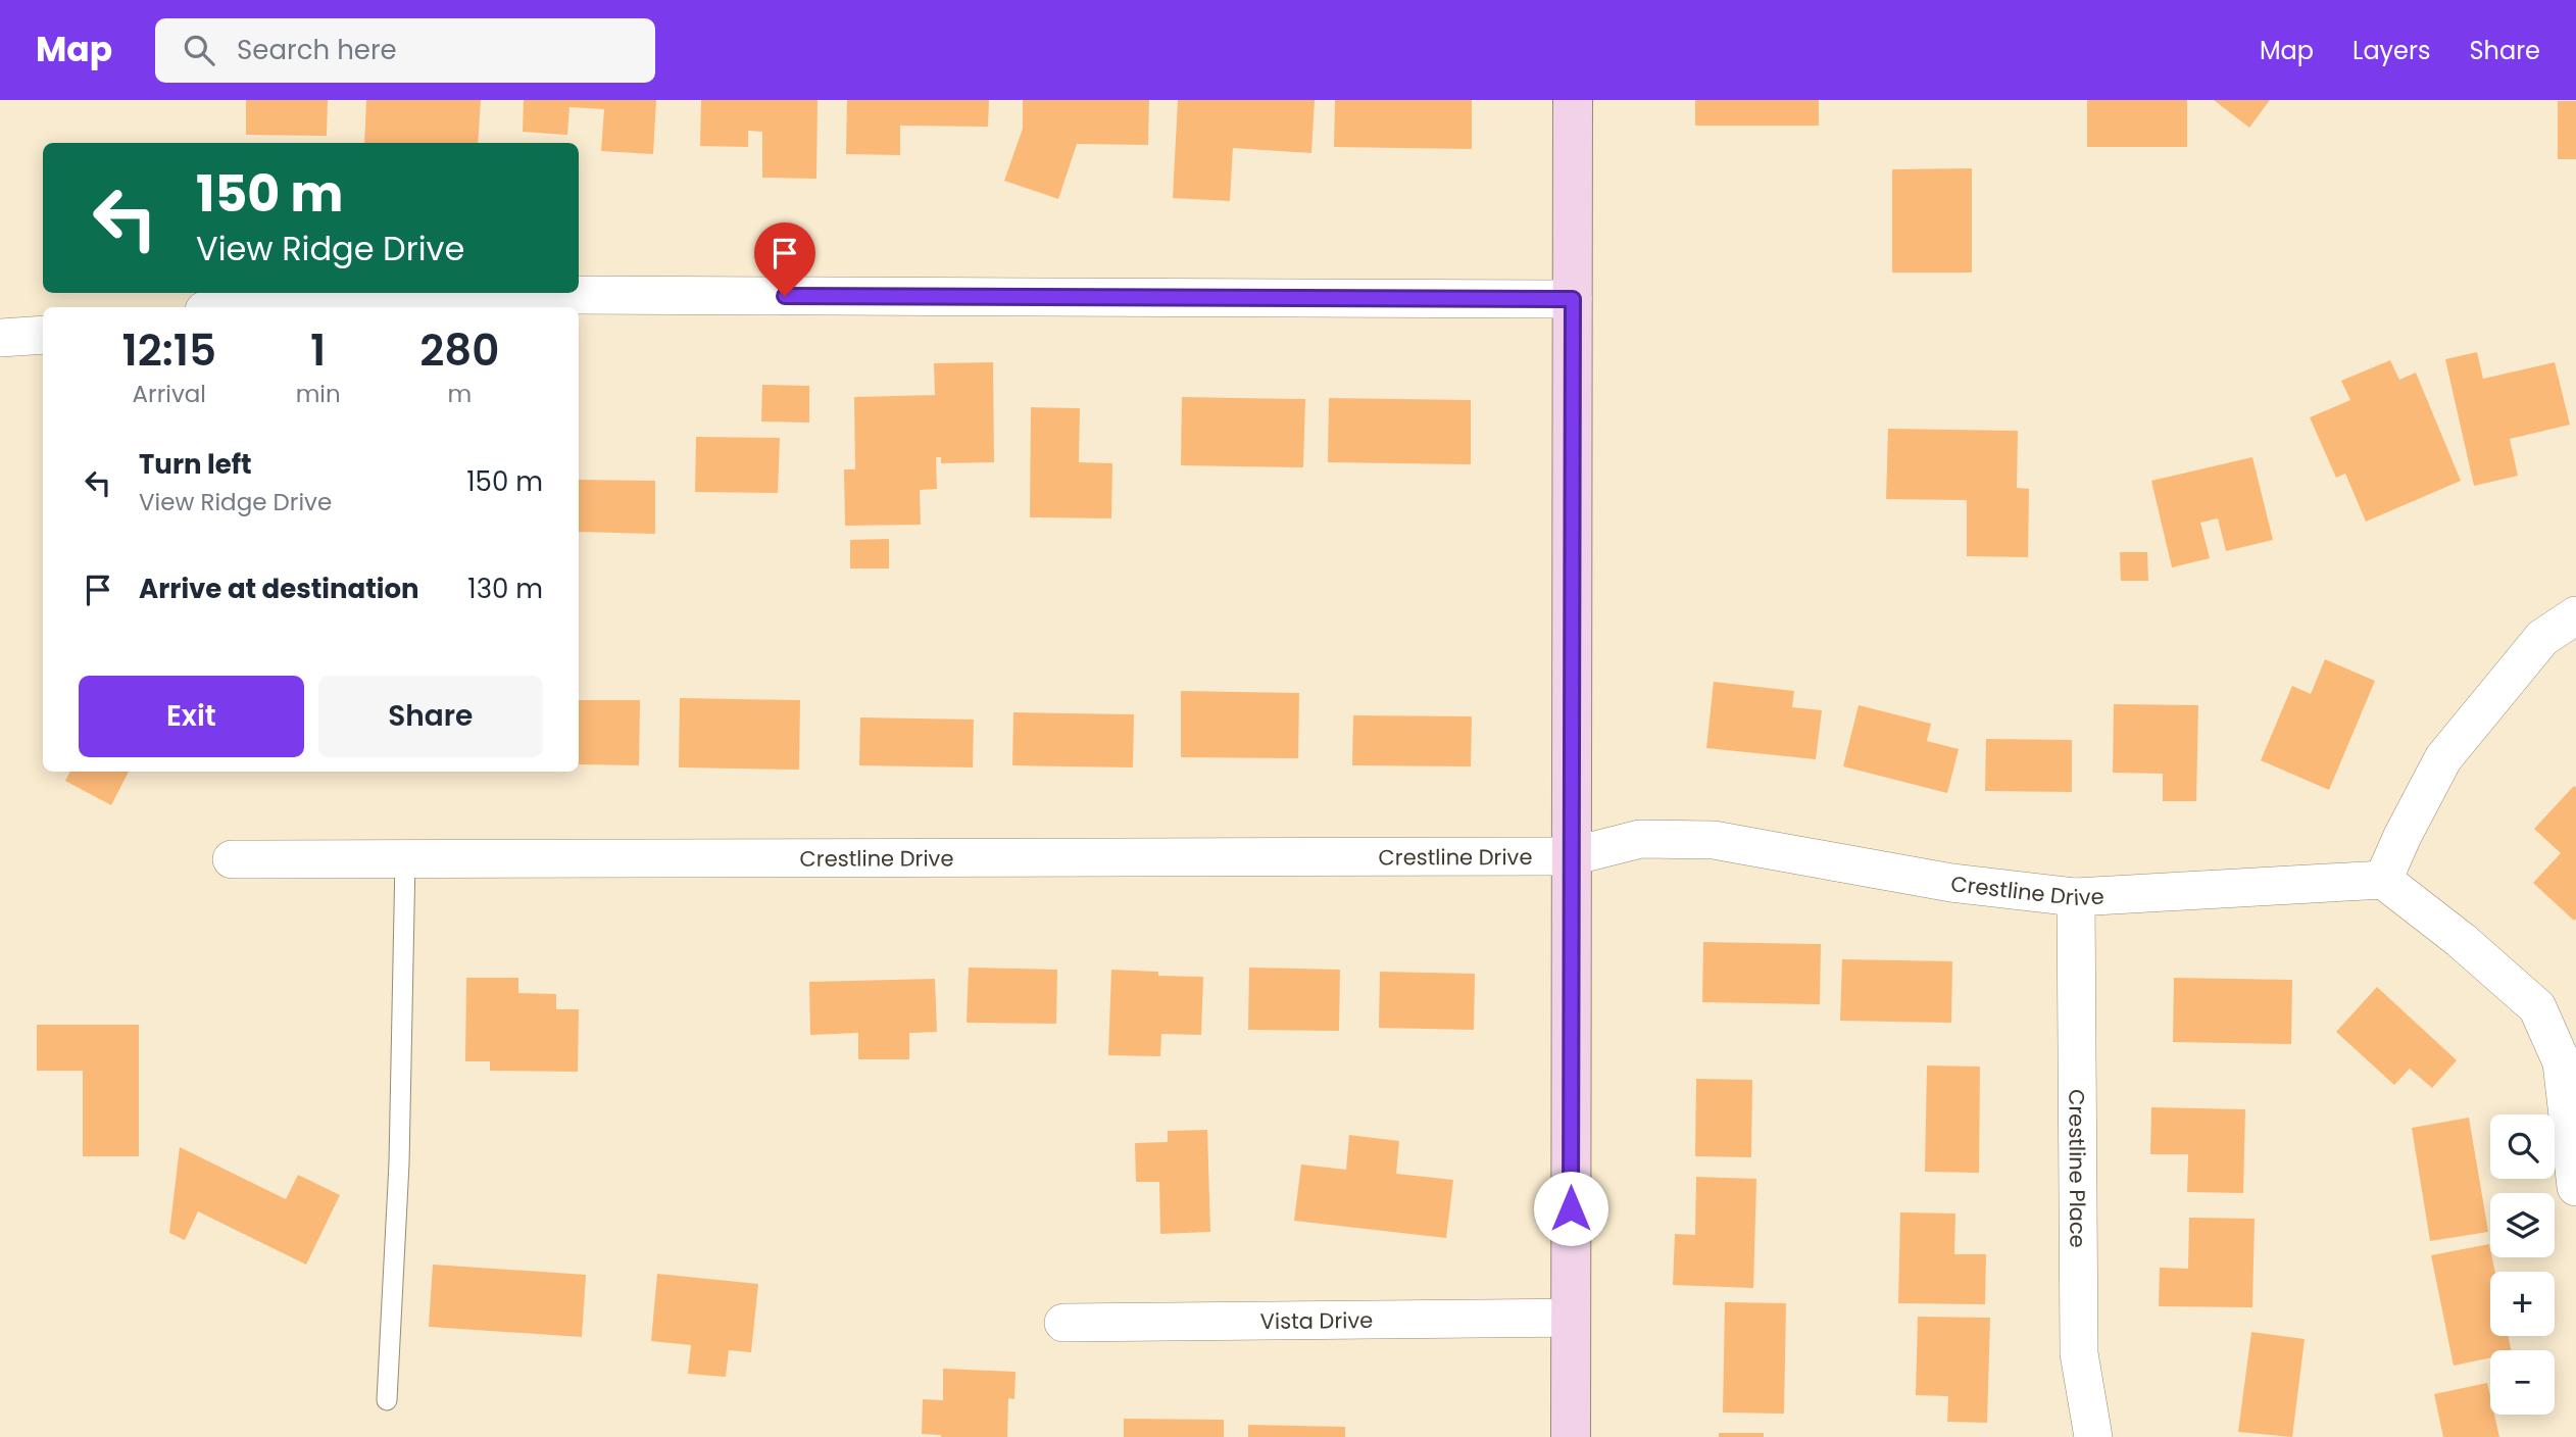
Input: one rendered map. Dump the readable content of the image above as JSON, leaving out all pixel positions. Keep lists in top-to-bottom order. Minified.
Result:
{"streets":{"street":["Crestline Drive","Crestline Place","Vista Drive"]},"crossings":[["Crestline Drive","Crestline Place"]],"page":{"header":"Map","search":"Search here","nav":["Map","Layers","Share"],"turn":["150 m","View Ridge Drive"],"eta":["12:15","Arrival","1","min","280","m"],"list":[{"name":"Turn left","note":"View Ridge Drive","value":"150 m"},{"name":"Arrive at destination","value":"130 m"}],"buttons":["Exit","Share"],"map_buttons":["+","−"]}}
